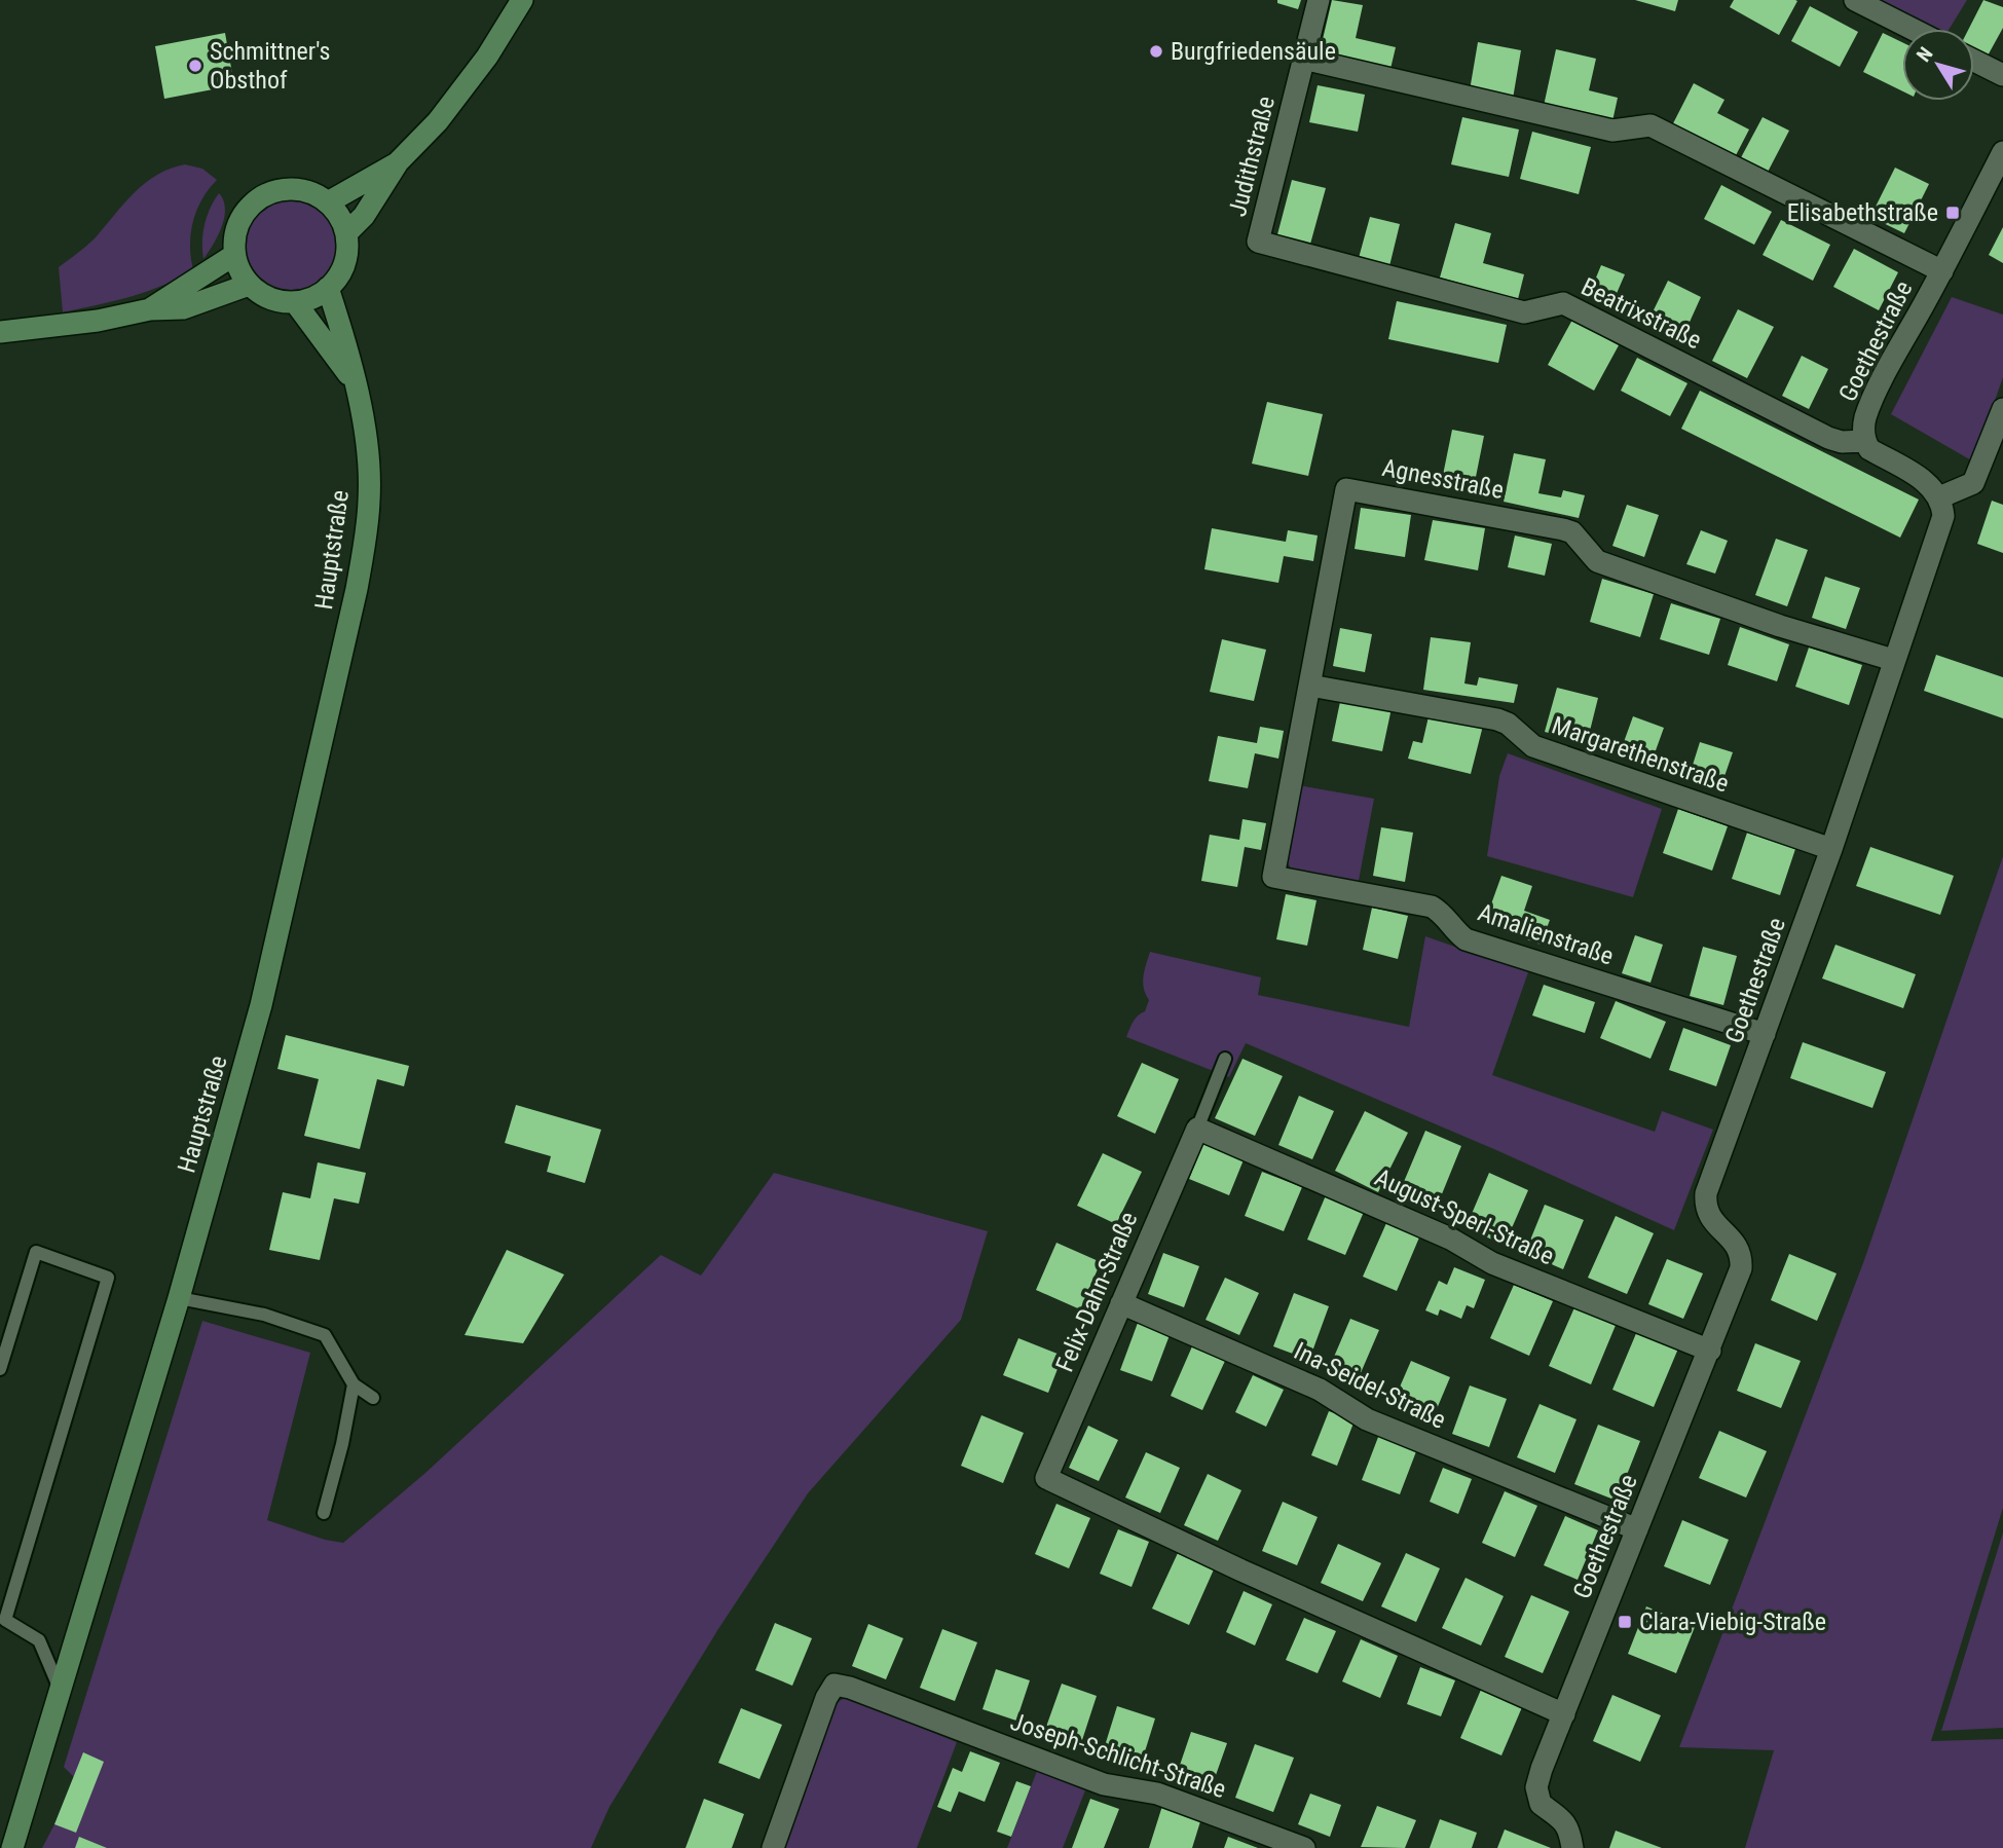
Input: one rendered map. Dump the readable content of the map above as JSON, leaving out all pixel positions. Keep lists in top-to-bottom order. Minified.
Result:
{"streets":{"street":["Judithstraße","Beatrixstraße","Goethestraße","Agnesstraße","Hauptstraße","Margarethenstraße","Amalienstraße","August-Sperl-Straße","Felix-Dahn-Straße","Ina-Seidel-Straße","Joseph-Schlicht-Straße"]},"crossings":[["Judithstraße","Beatrixstraße"],["Beatrixstraße","Goethestraße"],["Goethestraße","Agnesstraße"],["Goethestraße","Margarethenstraße"],["Goethestraße","Amalienstraße"],["Goethestraße","August-Sperl-Straße"],["Goethestraße","Felix-Dahn-Straße"],["Goethestraße","Ina-Seidel-Straße"],["Agnesstraße","Margarethenstraße"],["Agnesstraße","Amalienstraße"],["August-Sperl-Straße","Felix-Dahn-Straße"],["Felix-Dahn-Straße","Ina-Seidel-Straße"]],"places":{"other":["Burgfriedensäule","Schmittner's Obsthof"],"transit":["Elisabethstraße","Clara-Viebig-Straße"]},"north":"top left"}
